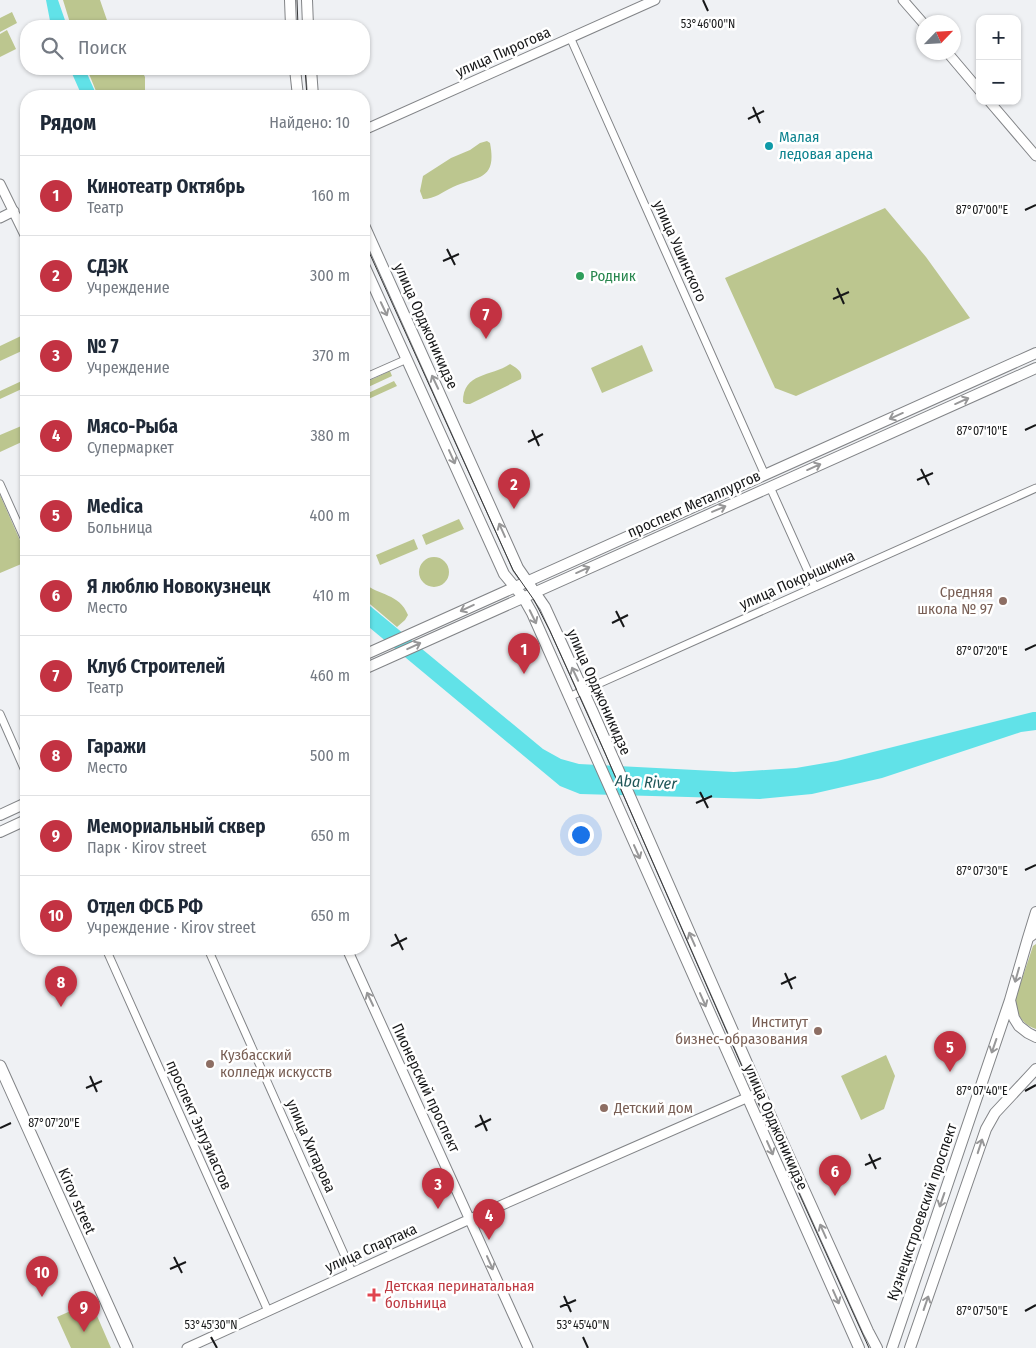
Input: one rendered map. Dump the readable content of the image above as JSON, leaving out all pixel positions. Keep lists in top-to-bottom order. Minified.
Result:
{"streets":{"main road":["улица Орджоникидзе","проспект Металлургов","Kirov street","Кузнецкстроевский проспект"],"street":["улица Пирогова","улица Ушинского","улица Покрышкина","Пионерский проспект","проспект Энтузиастов","улица Хитарова","улица Спартака"]},"crossings":[["улица Пирогова","улица Ушинского"],["улица Ушинского","проспект Металлургов"],["улица Орджоникидзе","проспект Металлургов"],["улица Орджоникидзе","улица Покрышкина"],["улица Орджоникидзе","улица Спартака"],["Пионерский проспект","улица Спартака"],["проспект Энтузиастов","улица Спартака"],["улица Хитарова","улица Спартака"]],"water":["Aba River"],"places":{"other":["Малая ледовая арена","Родник","Средняя школа № 97","Институт бизнес-образования","Кузбасский колледж искусств","Детский дом"],"health":["Детская перинатальная больница"]},"north":"top right","page":{"map_buttons":["+","−"],"search":"Поиск","heading":["Рядом","Найдено: 10"],"list":[{"mark":"1","name":"Кинотеатр Октябрь","note":"Театр","value":"160 m"},{"mark":"2","name":"СДЭК","note":"Учреждение","value":"300 m"},{"mark":"3","name":"№ 7","note":"Учреждение","value":"370 m"},{"mark":"4","name":"Мясо-Рыба","note":"Супермаркет","value":"380 m"},{"mark":"5","name":"Medica","note":"Больница","value":"400 m"},{"mark":"6","name":"Я люблю Новокузнецк","note":"Место","value":"410 m"},{"mark":"7","name":"Клуб Строителей","note":"Театр","value":"460 m"},{"mark":"8","name":"Гаражи","note":"Место","value":"500 m"},{"mark":"9","name":"Мемориальный сквер","note":"Парк · Kirov street","value":"650 m"},{"mark":"10","name":"Отдел ФСБ РФ","note":"Учреждение · Kirov street","value":"650 m"}],"pins":["7","2","1","8","5","6","3","4","10","9"]},"coordinates":["53°46'00\"N","87°07'00\"E","87°07'10\"E","87°07'20\"E","87°07'30\"E","87°07'40\"E","87°07'50\"E","53°45'30\"N","53°45'40\"N"]}
